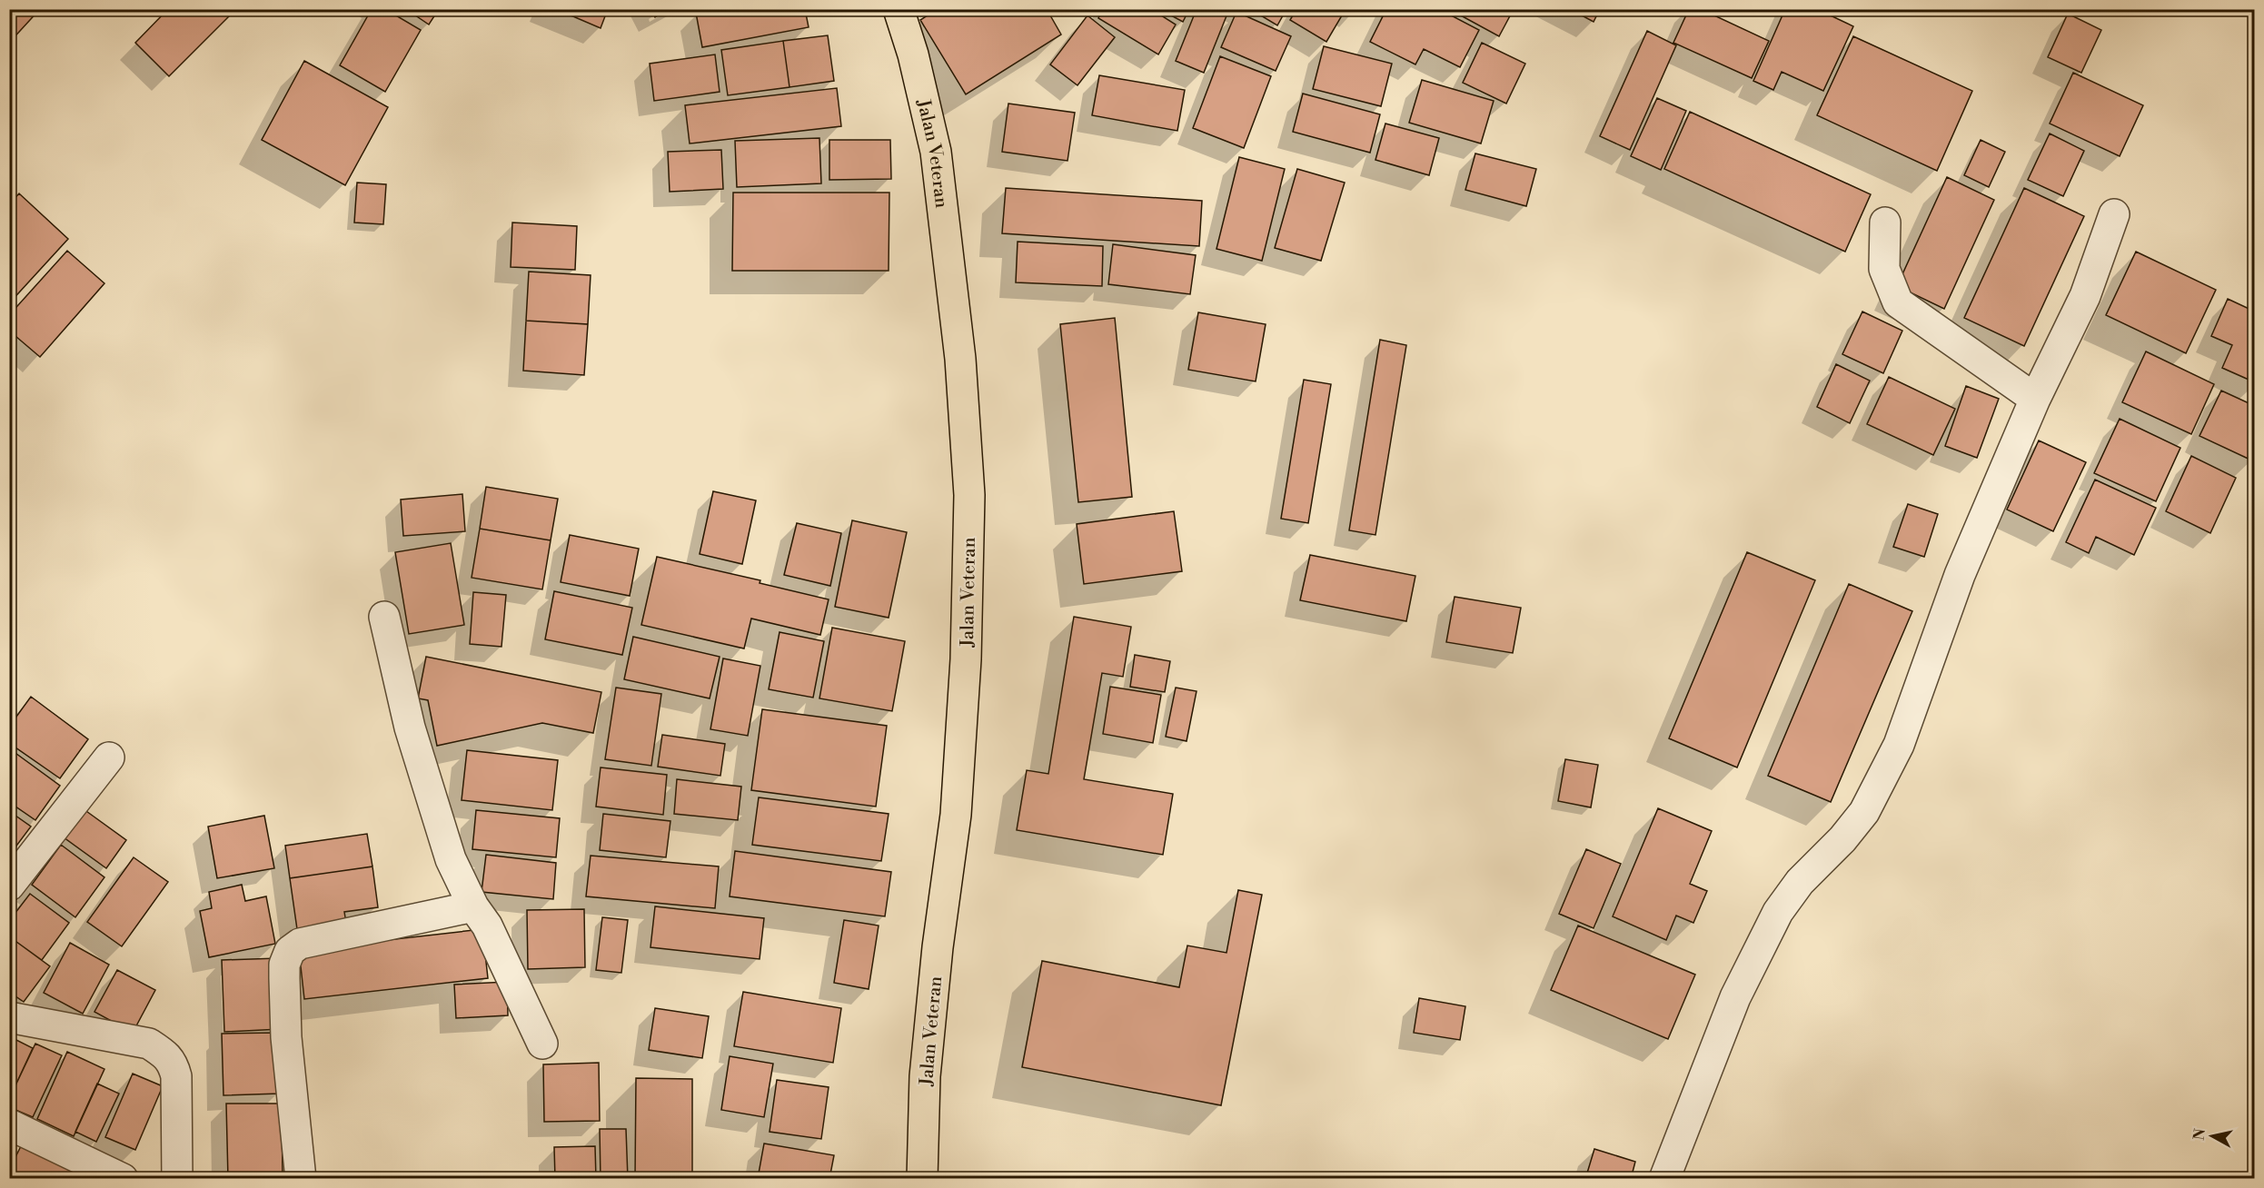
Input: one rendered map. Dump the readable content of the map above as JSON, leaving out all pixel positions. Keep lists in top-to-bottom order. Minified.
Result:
{"streets":{"highway":["Jalan Veteran"]},"north":"left"}
